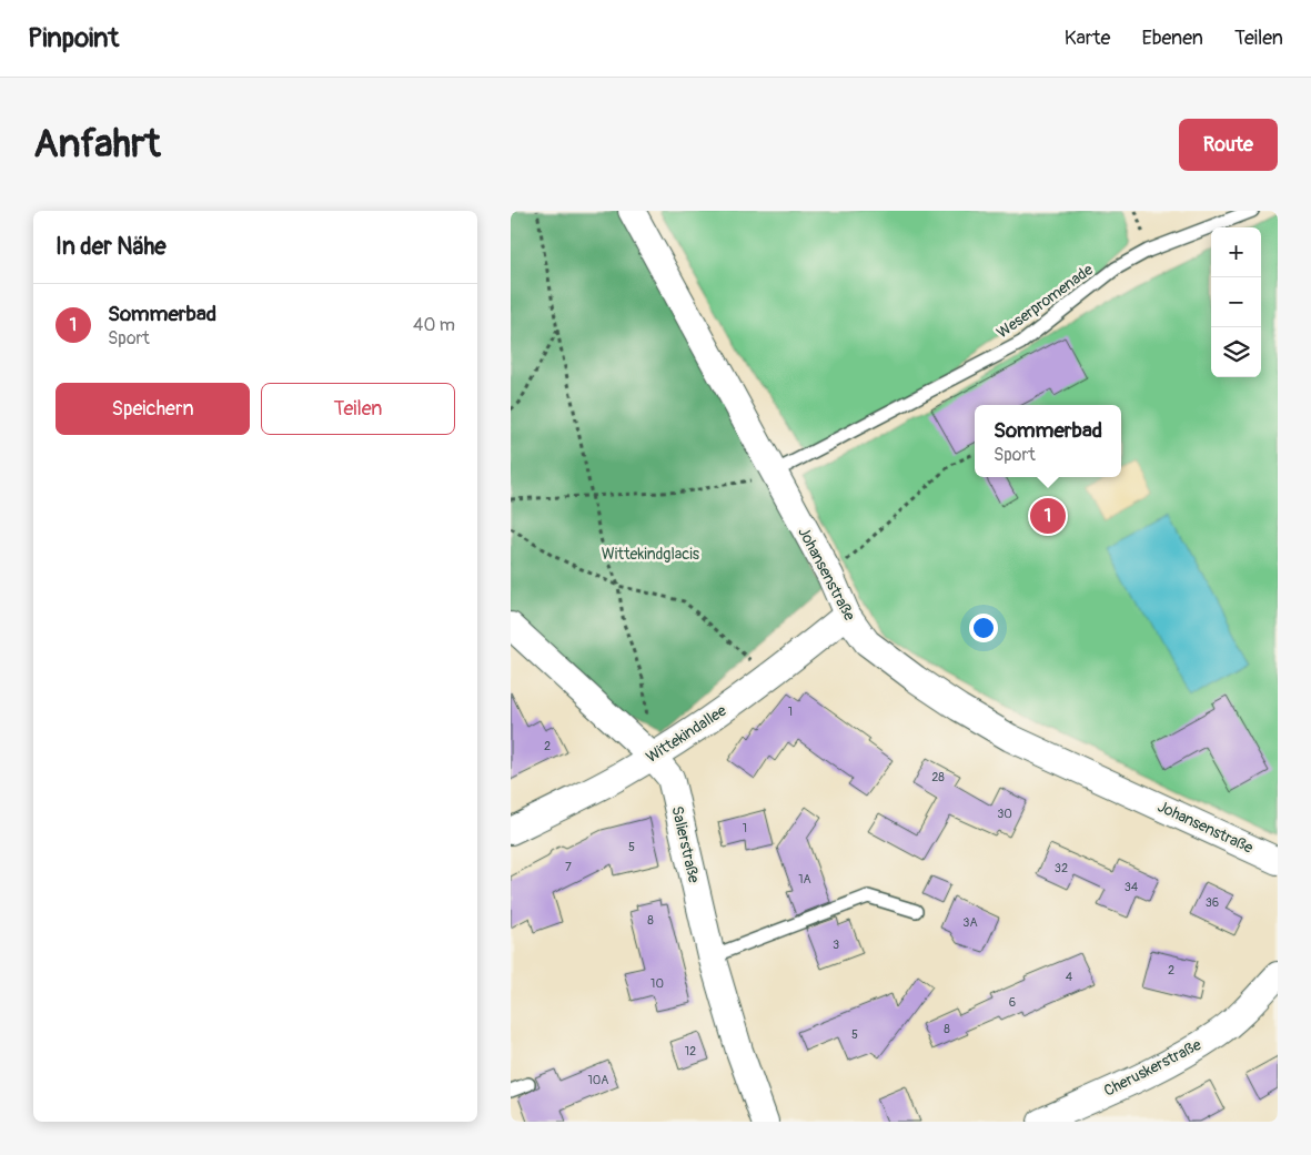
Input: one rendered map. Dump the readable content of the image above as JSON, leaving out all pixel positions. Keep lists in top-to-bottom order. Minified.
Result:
{"streets":{"street":["Johansenstraße","Wittekindallee","Salierstraße","Cheruskerstraße"],"lane":["Weserpromenade"]},"crossings":[["Weserpromenade","Johansenstraße"],["Johansenstraße","Wittekindallee"],["Wittekindallee","Salierstraße"]],"parks":["Wittekindglacis"],"house_numbers":["1","2","28","30","1","5","7","32","1A","34","36","8","3A","3","2","4","10","6","8","5","12","10A"],"page":{"header":"Pinpoint","nav":["Karte","Ebenen","Teilen"],"buttons":["Route",["Speichern","Teilen"]],"title":"Anfahrt","heading":"In der Nähe","map_buttons":["+","−"],"list":[{"mark":"1","name":"Sommerbad","note":"Sport","value":"40 m"}],"popup":["Sommerbad","Sport"],"pins":"1"}}
